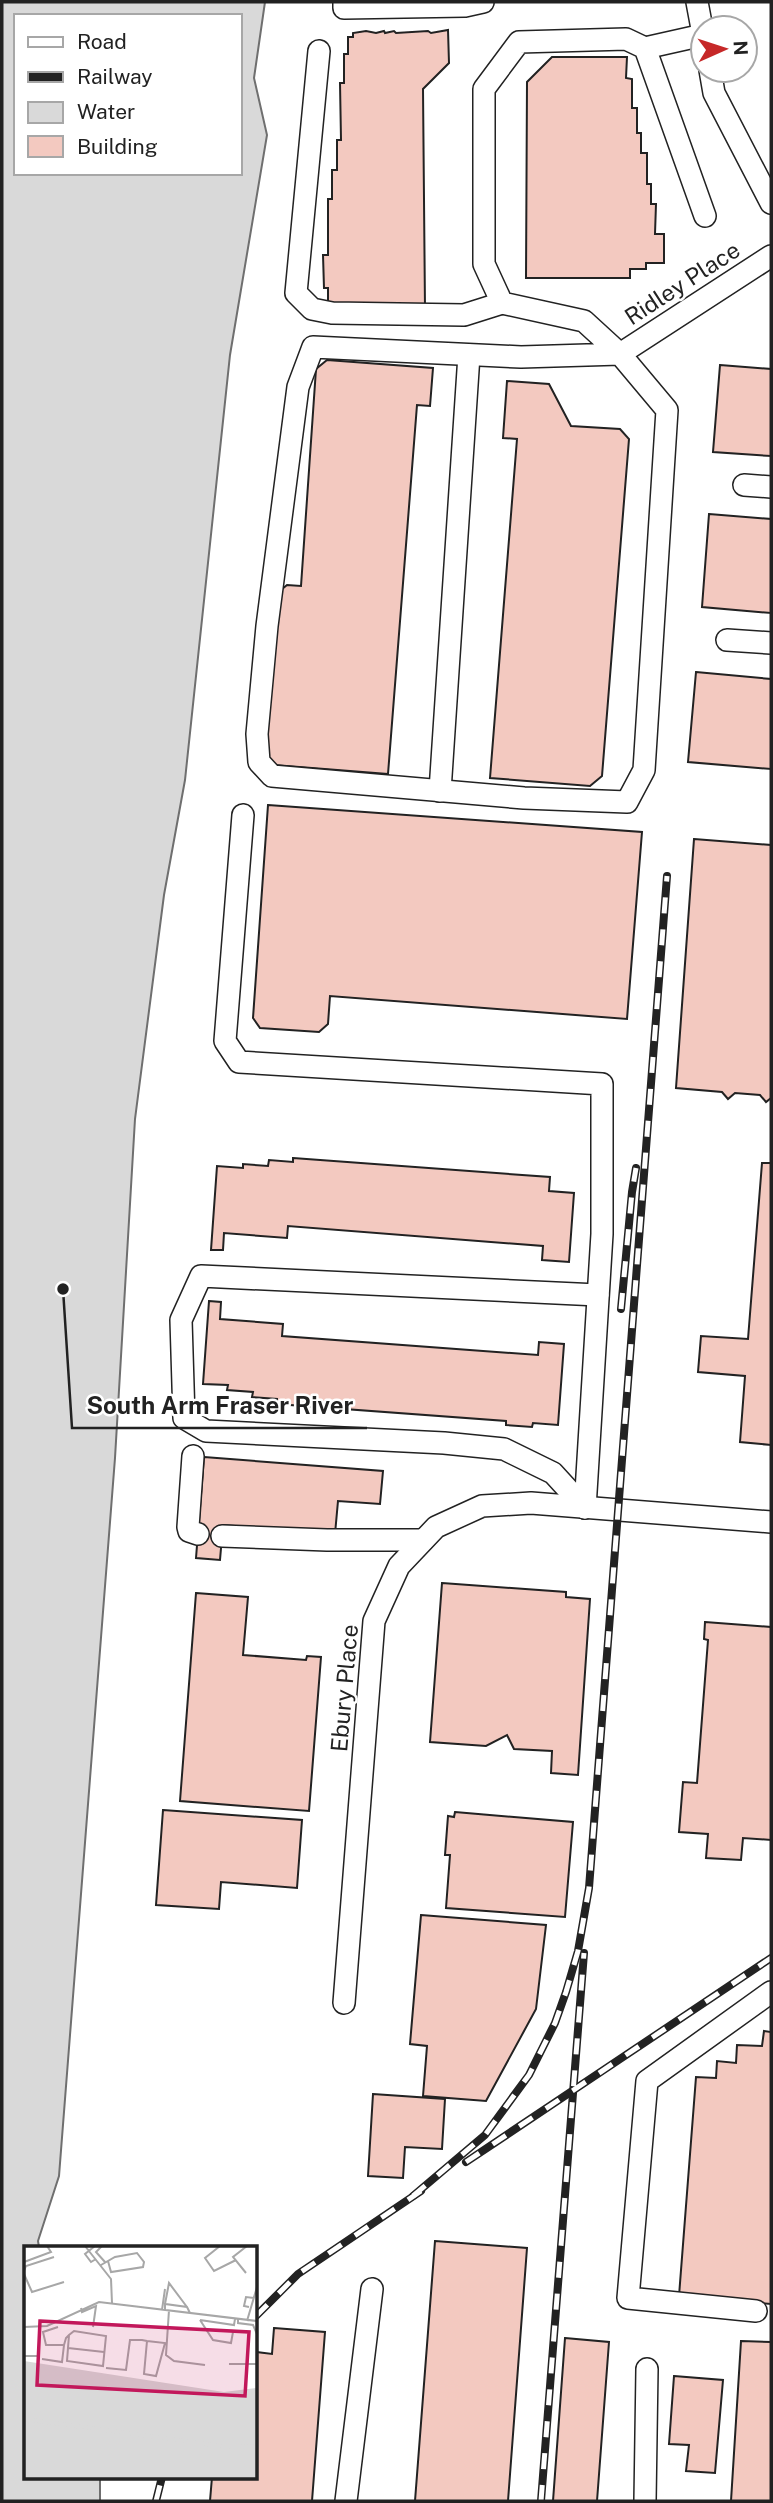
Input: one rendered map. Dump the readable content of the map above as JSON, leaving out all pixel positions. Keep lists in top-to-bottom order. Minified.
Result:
{"streets":{"street":["Ridley Place","Ebury Place"]},"places":["South Arm Fraser River"],"legend":["Road","Railway","Water","Building"],"north":"right"}
